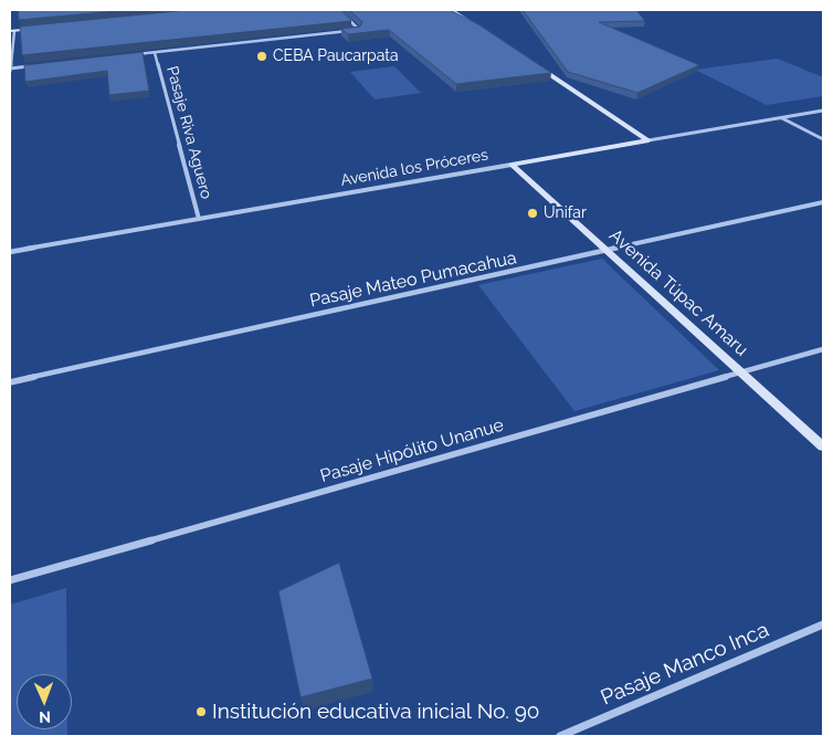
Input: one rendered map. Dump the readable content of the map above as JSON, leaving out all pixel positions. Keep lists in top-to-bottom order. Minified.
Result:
{"streets":{"street":["Pasaje Riva Aguero","Avenida los Próceres","Pasaje Mateo Pumacahua","Avenida Túpac Amaru","Pasaje Hipólito Unanue","Pasaje Manco Inca"]},"crossings":[["Pasaje Riva Aguero","Avenida los Próceres"],["Avenida los Próceres","Avenida Túpac Amaru"],["Pasaje Mateo Pumacahua","Avenida Túpac Amaru"],["Avenida Túpac Amaru","Pasaje Hipólito Unanue"]],"places":["CEBA Paucarpata","Unifar","Institución educativa inicial No. 90"],"north":"bottom"}
